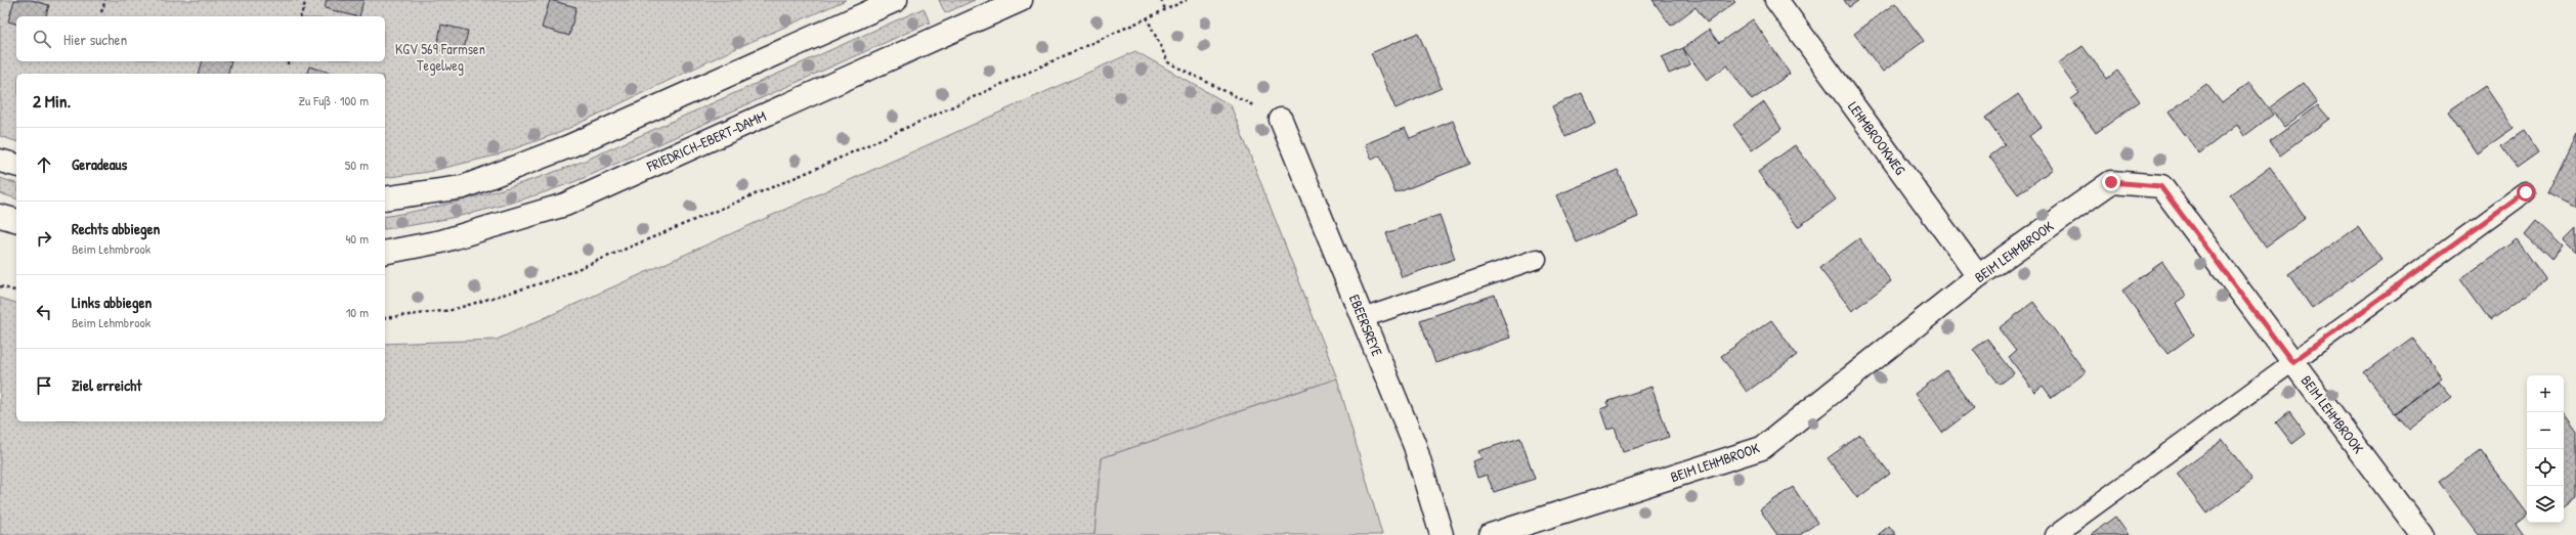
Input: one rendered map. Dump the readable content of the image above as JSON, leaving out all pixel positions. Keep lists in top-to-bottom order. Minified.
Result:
{"streets":{"street":["LEHMBROOKWEG","FRIEDRICH-EBERT-DAMM","BEIM LEHMBROOK","EBEERSREYE"]},"crossings":[["LEHMBROOKWEG","BEIM LEHMBROOK"]],"parks":["KGV 569 Farmsen Tegelweg"],"page":{"search":"Hier suchen","heading":["2 Min.","Zu Fuß · 100 m"],"list":[["Geradeaus","50 m"],["Rechts abbiegen","Beim Lehmbrook","40 m"],["Links abbiegen","Beim Lehmbrook","10 m"],"Ziel erreicht"],"map_buttons":["+","−"]}}
